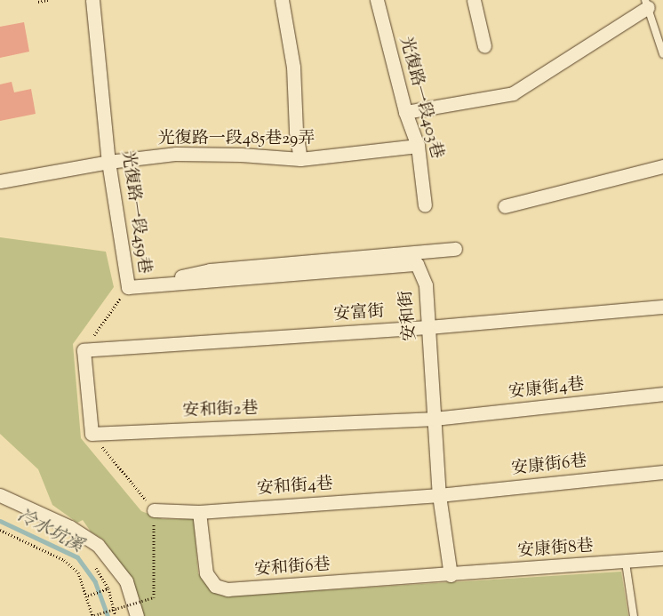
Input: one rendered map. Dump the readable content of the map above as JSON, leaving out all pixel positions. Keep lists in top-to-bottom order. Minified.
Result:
{"streets":{"street":["光復路一段403巷","光復路一段485巷29弄","光復路一段459巷","安富街","安和街","安康街4巷","安和街2巷","安康街6巷","安和街4巷","安康街8巷","安和街6巷"]},"crossings":[["光復路一段403巷","光復路一段485巷29弄"],["光復路一段485巷29弄","光復路一段459巷"],["光復路一段459巷","安和街"],["安富街","安和街"],["安和街","安康街4巷"],["安和街","安和街2巷"],["安和街","安康街6巷"],["安和街","安和街4巷"],["安和街","安康街8巷"],["安和街","安和街6巷"],["安康街4巷","安和街2巷"],["安康街6巷","安和街4巷"],["安和街4巷","安和街6巷"],["安康街8巷","安和街6巷"]],"water":["冷水坑溪"]}
